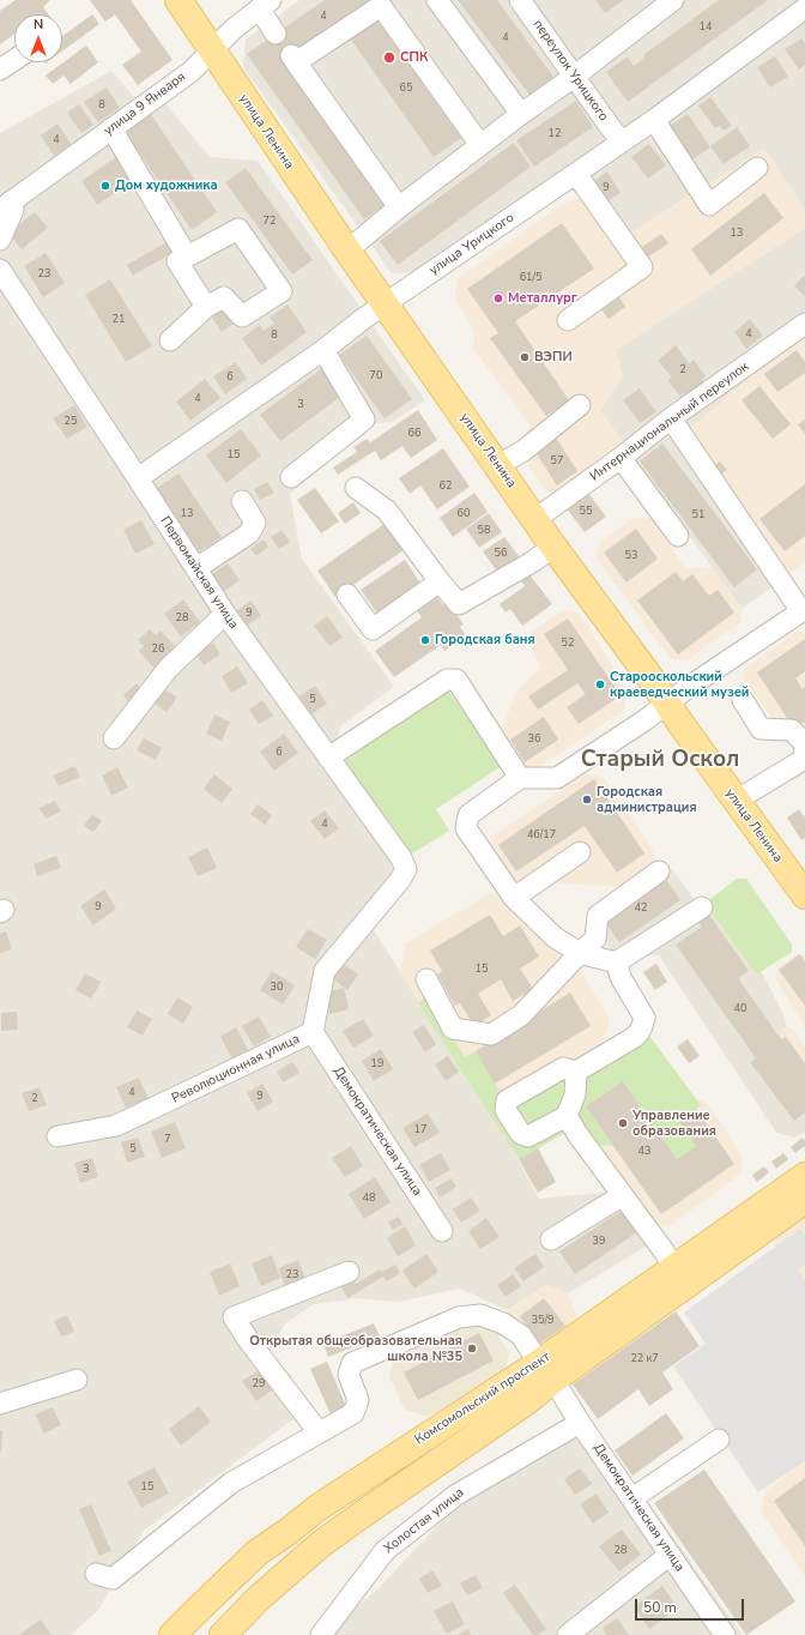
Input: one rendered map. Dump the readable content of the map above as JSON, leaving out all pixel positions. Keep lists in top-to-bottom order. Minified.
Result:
{"streets":{"main road":["улица Ленина","Комсомольский проспект"],"street":["переулок Урицкого","улица 9 Января","улица Урицкого","Интернациональный переулок","Первомайская улица","Революционная улица","Демократическая улица","Холостая улица"]},"crossings":[["переулок Урицкого","улица Урицкого"],["улица 9 Января","улица Ленина"],["улица Ленина","улица Урицкого"],["улица Ленина","Интернациональный переулок"],["улица Урицкого","Первомайская улица"],["Первомайская улица","Революционная улица"],["Революционная улица","Демократическая улица"],["Демократическая улица","Комсомольский проспект"],["Демократическая улица","Холостая улица"]],"districts":["Старый Оскол"],"places":["СПК","Дом художника","Металлург","ВЭПИ","Городская баня","Старооскольский краеведческий музей","Городская администрация","Управление образования","Открытая общеобразовательная школа №35"],"house_numbers":["4","14","4","65","8","12","4","9","72","13","23","61/5","21","4","8","2","70","6","4","3","25","66","15","57","62","55","13","60","51","58","56","53","9","28","52","26","5","36","6","4","46/17","9","42","15","30","40","19","4","9","2","17","7","5","43","3","48","39","23","35/9","22 к7","29","15","28"],"scale_bar":"50 m","north":"top"}
